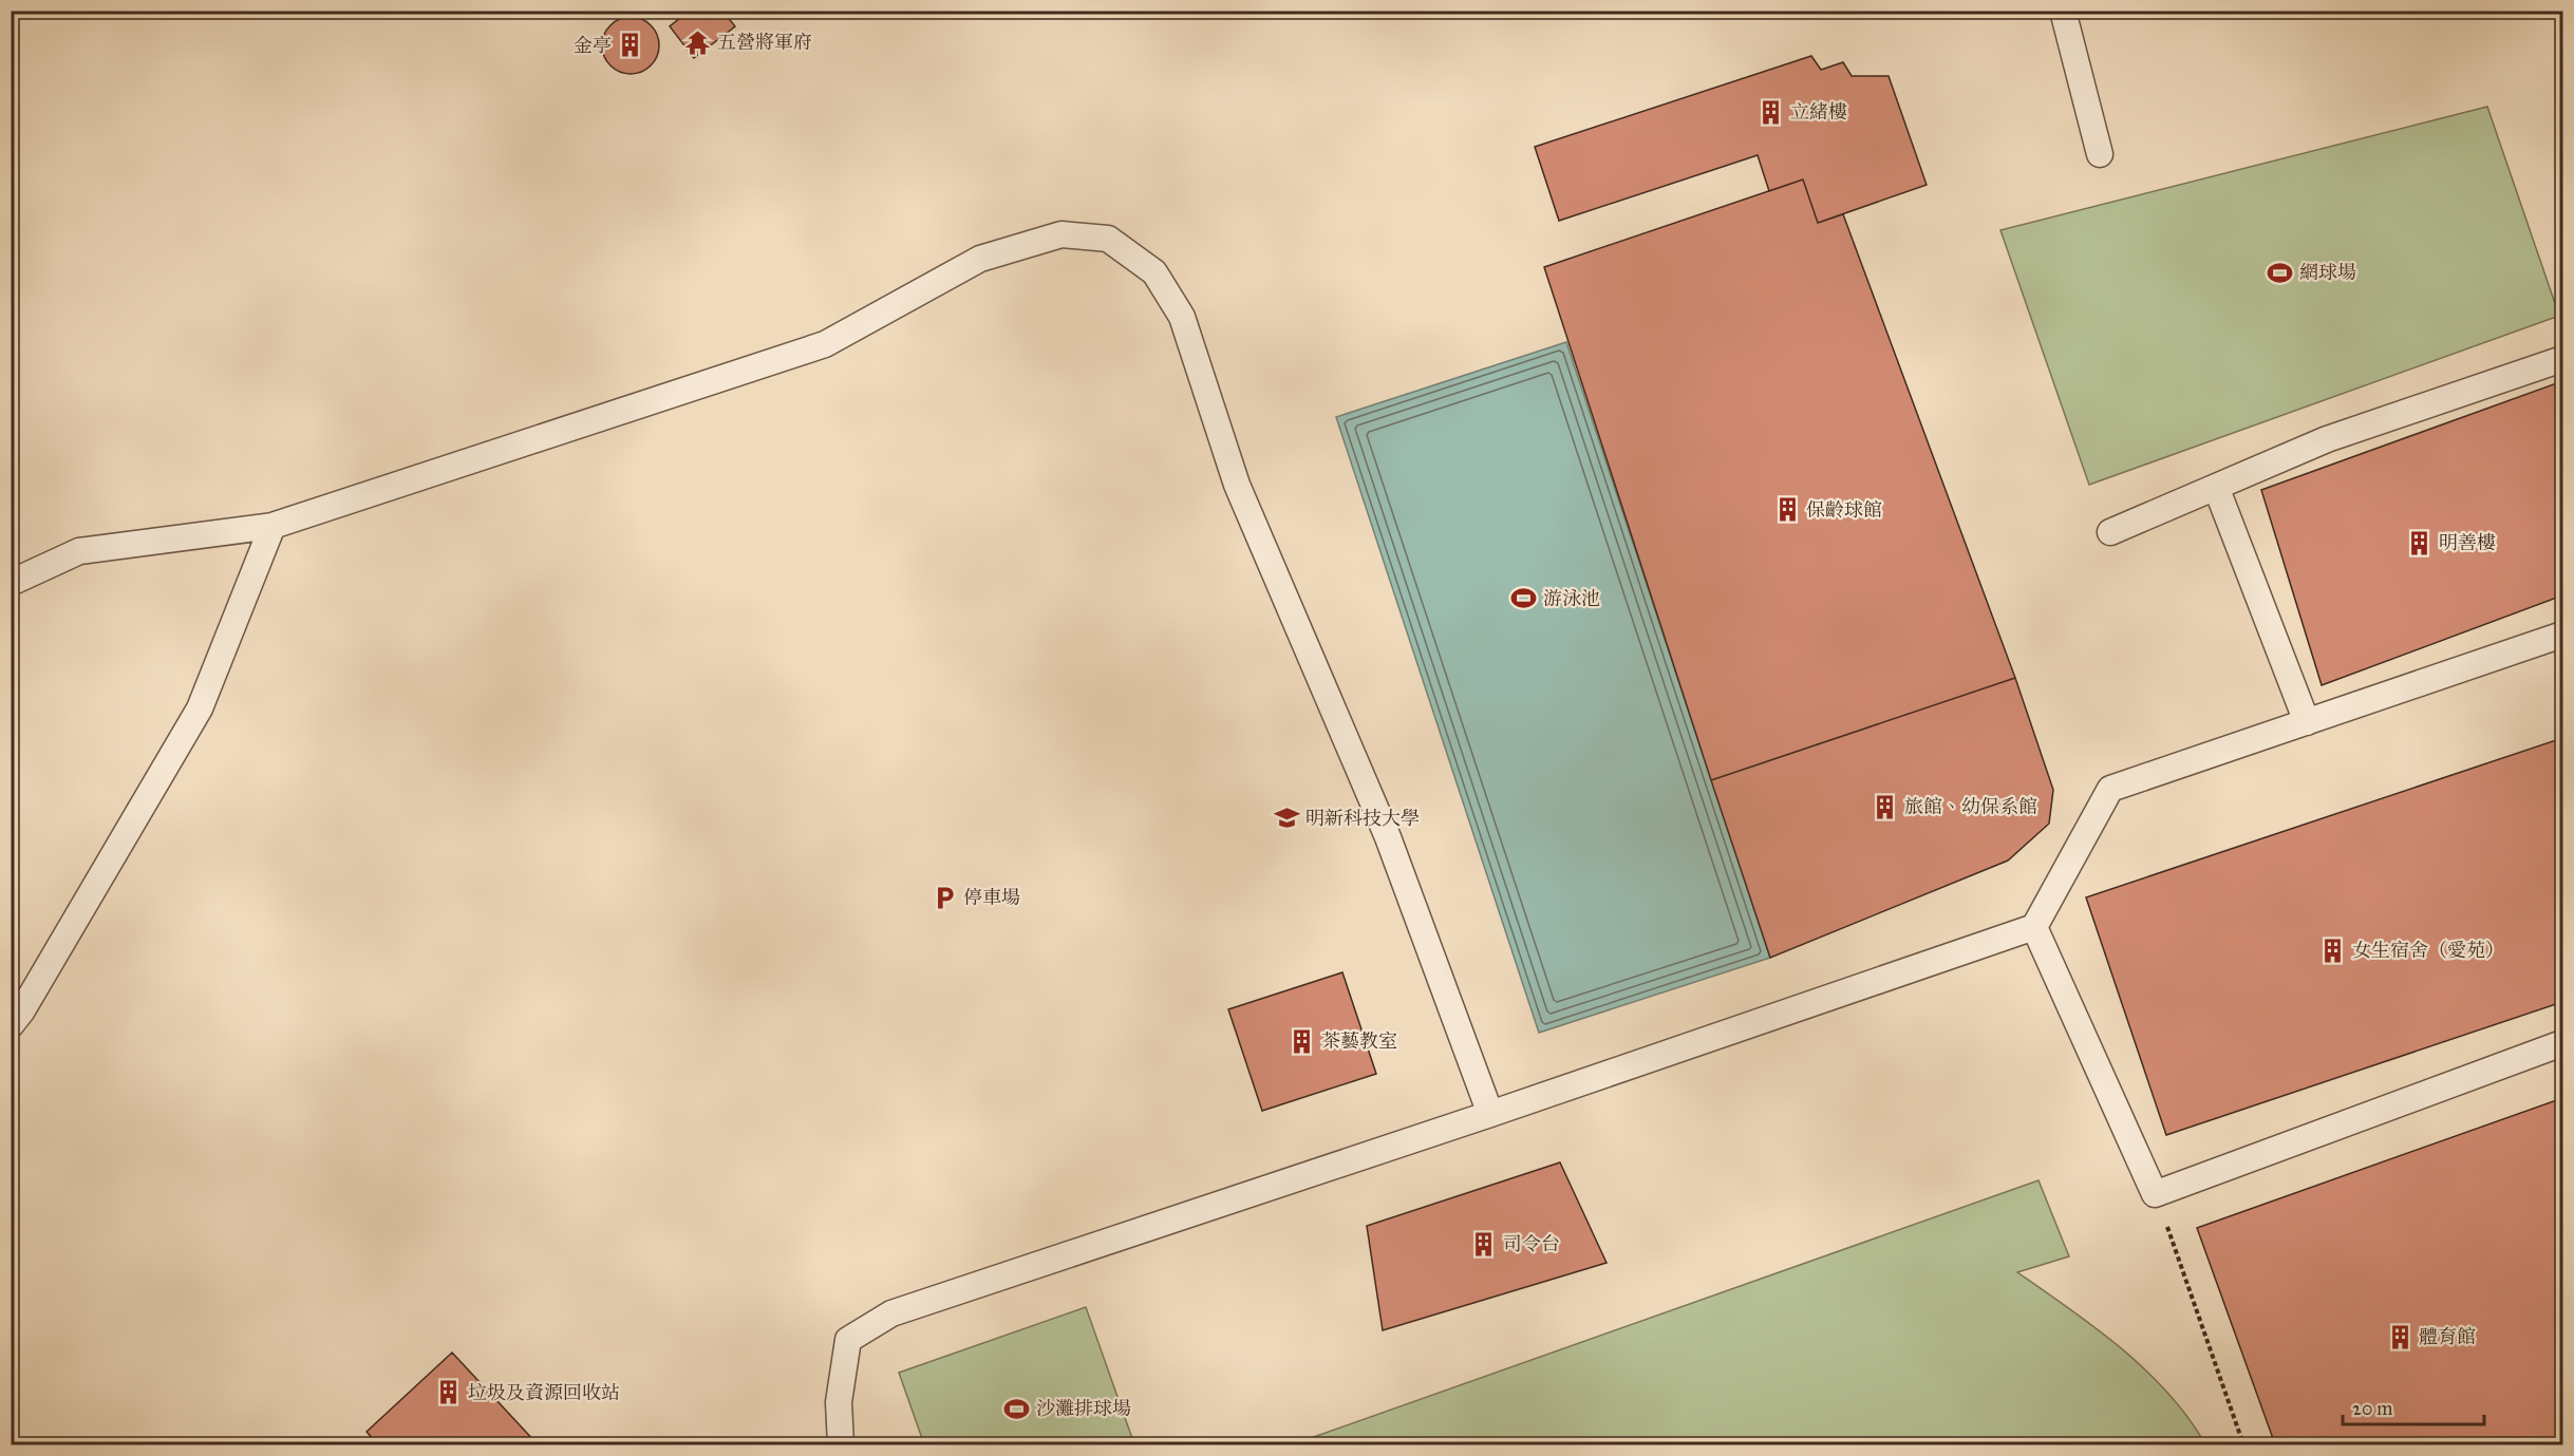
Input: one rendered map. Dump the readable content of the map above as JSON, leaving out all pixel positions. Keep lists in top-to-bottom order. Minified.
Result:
{"places":{"temple":["五營將軍府"],"building":["金亭","立緒樓","保齡球館","明善樓","旅館、幼保系館","女生宿舍（愛苑）","茶藝教室","司令台","體育館","垃圾及資源回收站"],"sports":["網球場","游泳池","沙灘排球場"],"school or university":["明新科技大學"],"parking":["停車場"]},"scale_bar":"20 m"}
